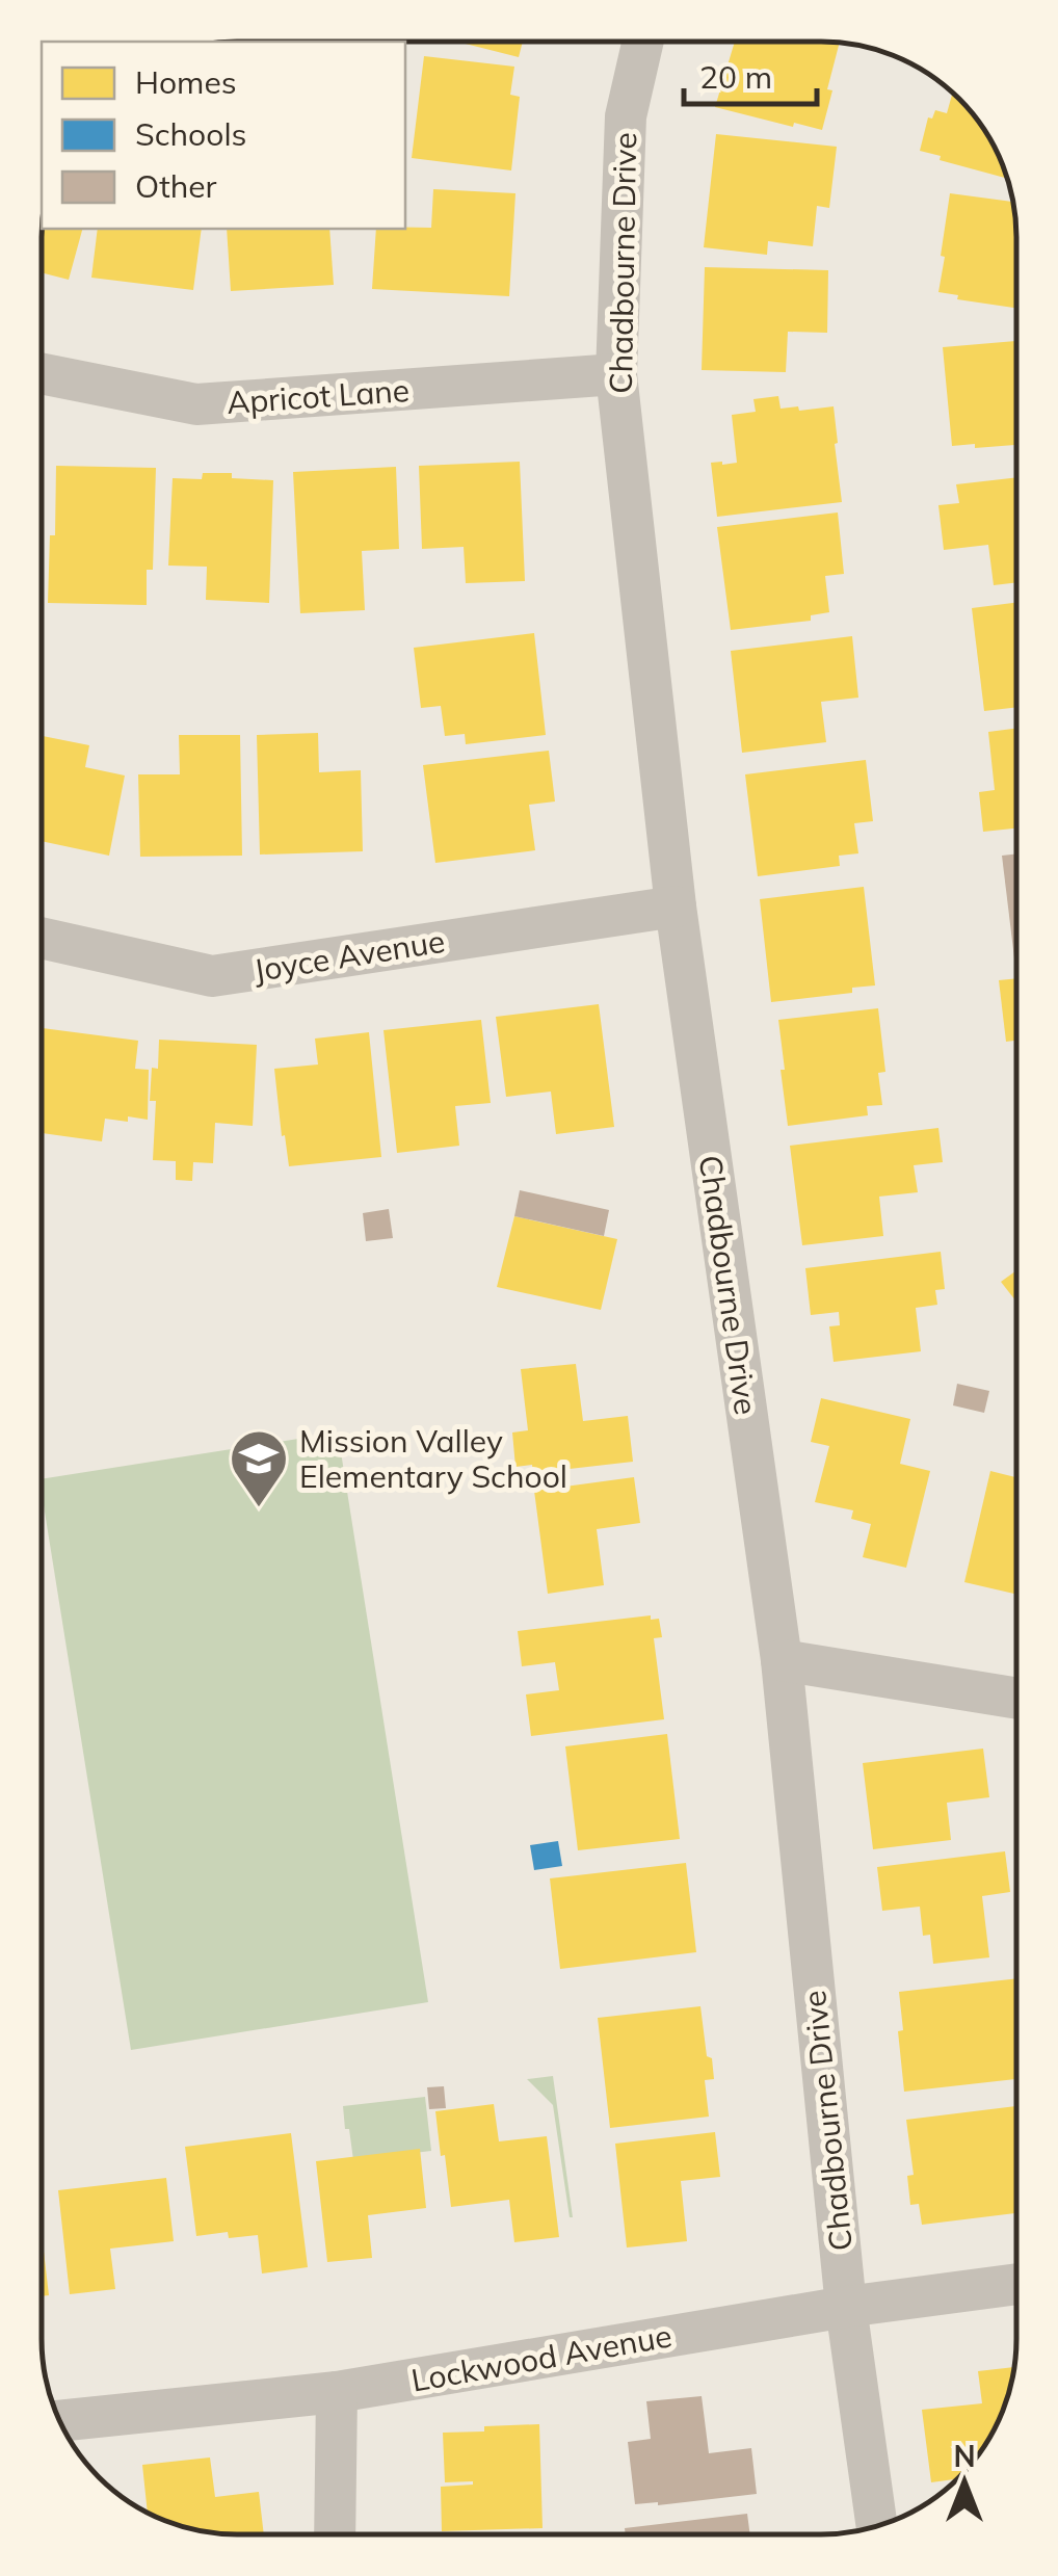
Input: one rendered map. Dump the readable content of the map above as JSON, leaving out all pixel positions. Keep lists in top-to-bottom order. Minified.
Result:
{"streets":{"street":["Chadbourne Drive","Apricot Lane","Joyce Avenue","Lockwood Avenue"]},"crossings":[["Chadbourne Drive","Apricot Lane"],["Chadbourne Drive","Joyce Avenue"],["Chadbourne Drive","Lockwood Avenue"]],"places":{"school or university":["Mission Valley Elementary School"]},"legend":["Homes","Schools","Other"],"scale_bar":"20 m","north":"top"}
